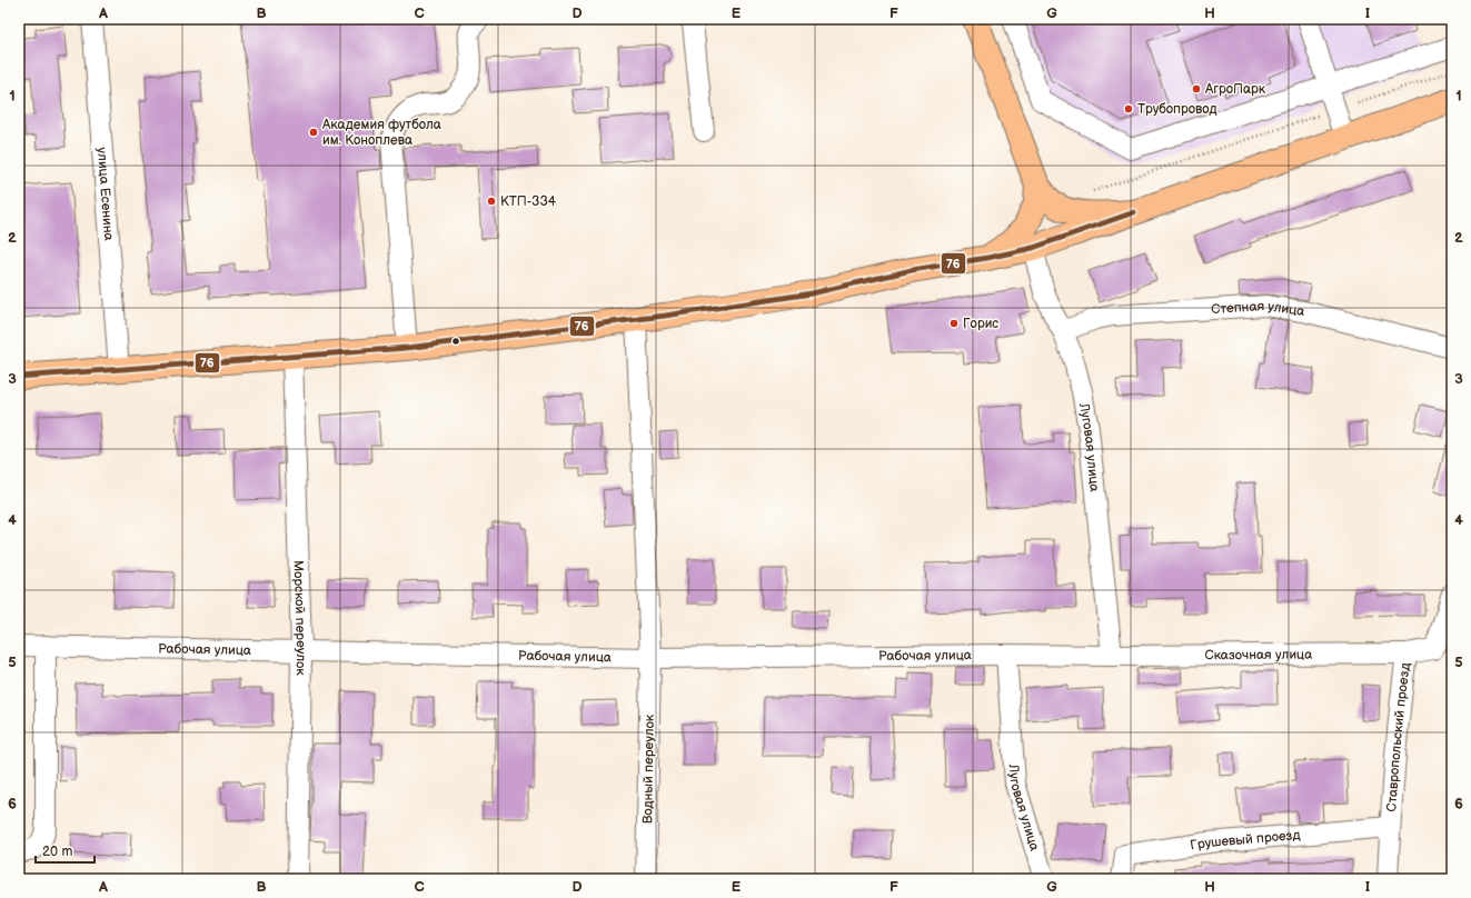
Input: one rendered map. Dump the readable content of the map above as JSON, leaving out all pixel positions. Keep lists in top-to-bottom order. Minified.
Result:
{"streets":{"street":["улица Есенина","Степная улица","Луговая улица","Морской переулок","Рабочая улица","Сказочная улица","Ставропольский проезд","Водный переулок","Грушевый проезд"]},"crossings":[["Степная улица","Луговая улица"],["Луговая улица","Рабочая улица"],["Луговая улица","Сказочная улица"],["Морской переулок","Рабочая улица"],["Рабочая улица","Сказочная улица"],["Рабочая улица","Водный переулок"],["Сказочная улица","Ставропольский проезд"],["Ставропольский проезд","Грушевый проезд"]],"places":["АгроПарк","Трубопровод","Академия футбола им. Коноплева","КТП-334","Горис"],"lines":["transit line 76"],"scale_bar":"20 m","grid":{"columns":["A","B","C","D","E","F","G","H","I"],"rows":["1","2","3","4","5","6"]}}
